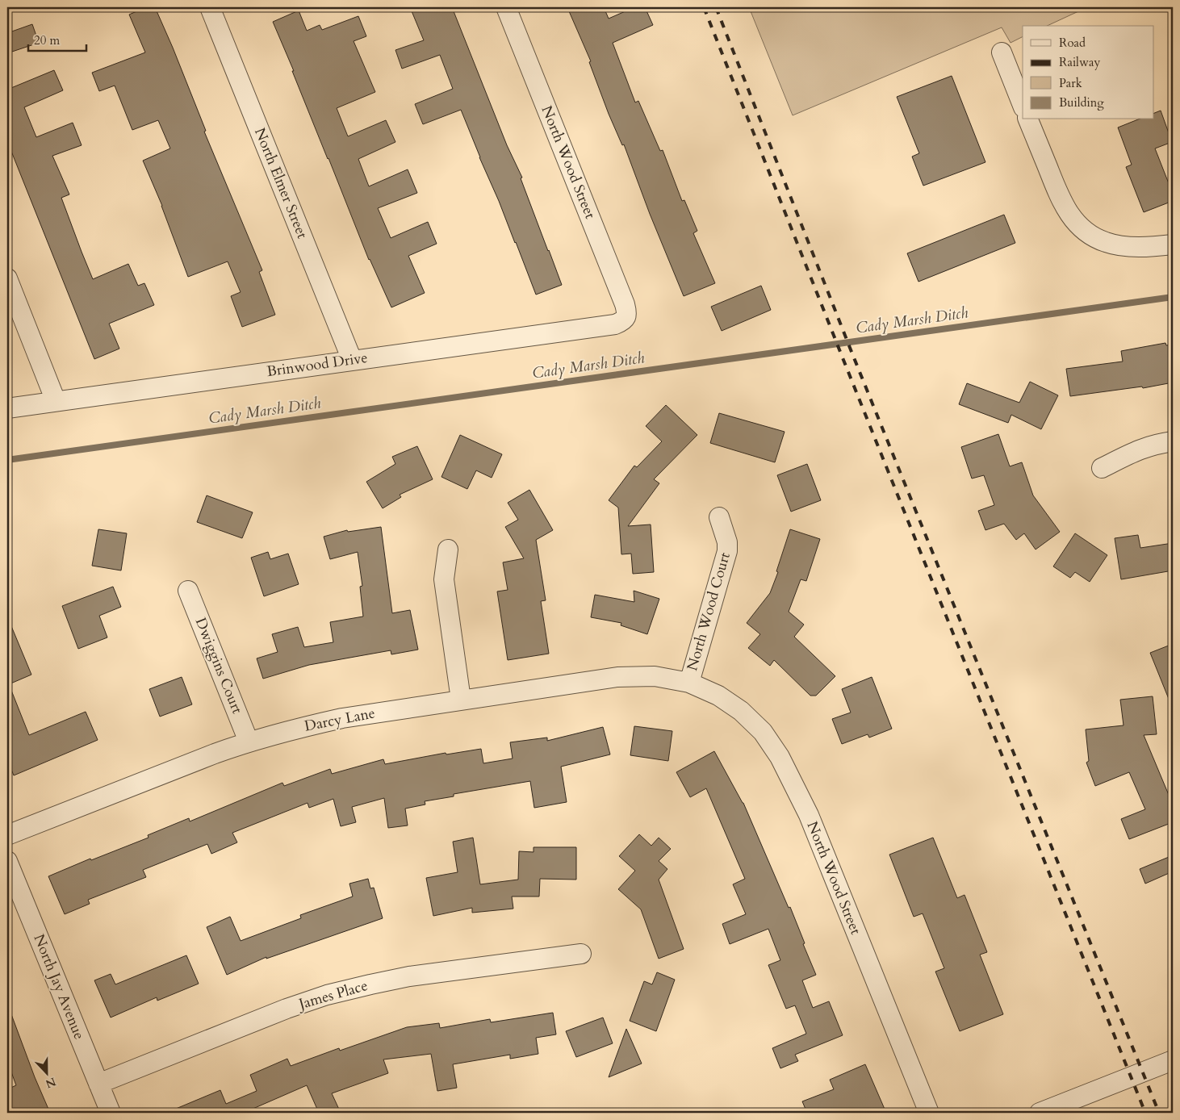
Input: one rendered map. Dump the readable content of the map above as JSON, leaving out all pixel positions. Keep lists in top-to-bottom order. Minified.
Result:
{"streets":{"street":["North Wood Street","North Elmer Street","Brinwood Drive","North Wood Court","Dwiggins Court","Darcy Lane","North Jay Avenue","James Place"]},"crossings":[["North Wood Street","Brinwood Drive"],["North Wood Street","North Wood Court"],["North Wood Street","Darcy Lane"],["North Elmer Street","Brinwood Drive"],["North Wood Court","Darcy Lane"],["Dwiggins Court","Darcy Lane"],["North Jay Avenue","James Place"]],"water":["Cady Marsh Ditch"],"legend":["Road","Railway","Park","Building"],"scale_bar":"20 m","north":"bottom"}
